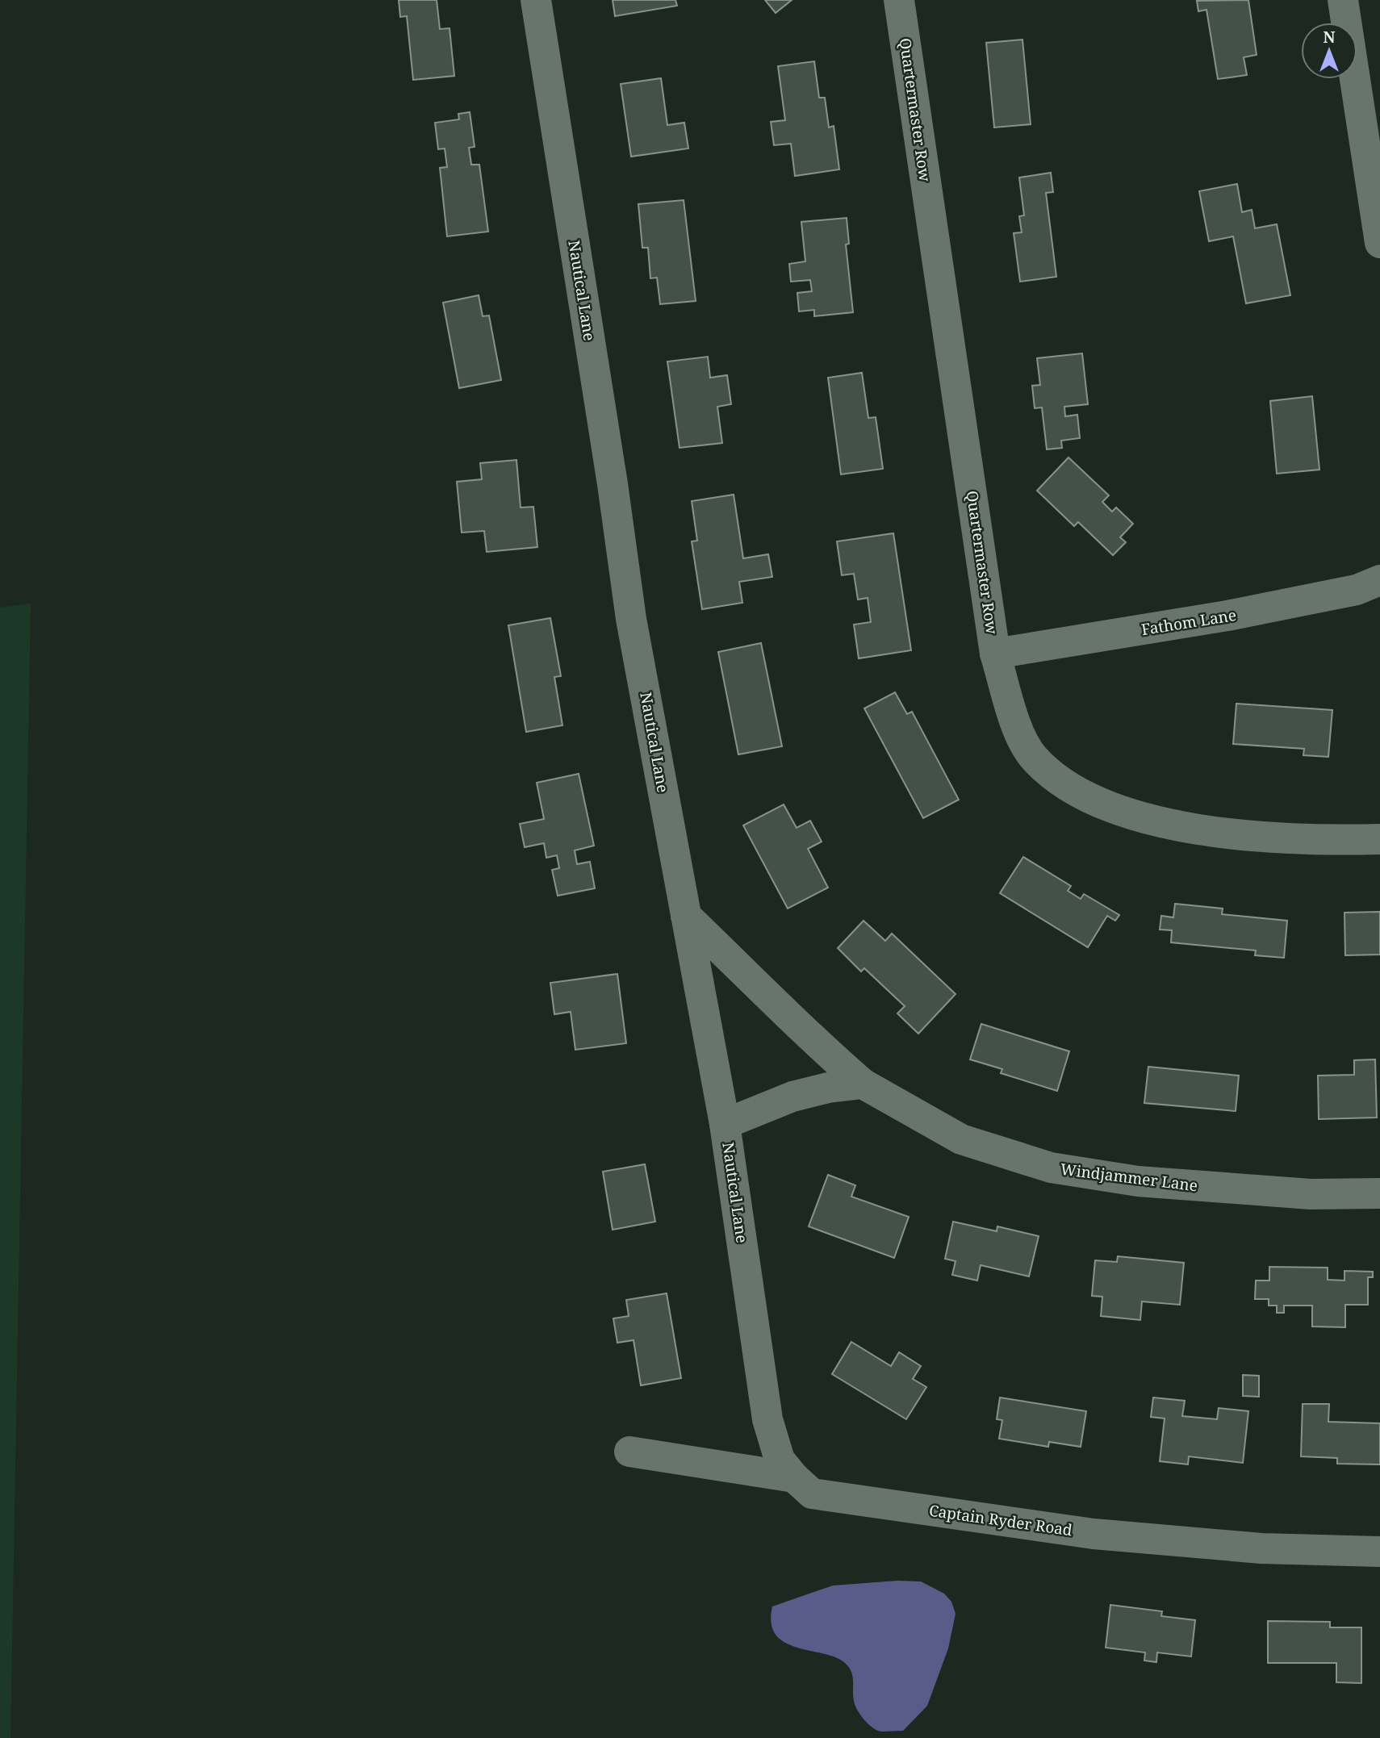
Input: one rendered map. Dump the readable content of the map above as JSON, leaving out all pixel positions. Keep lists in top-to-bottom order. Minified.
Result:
{"streets":{"street":["Quartermaster Row","Nautical Lane","Fathom Lane","Windjammer Lane","Captain Ryder Road"]},"crossings":[["Quartermaster Row","Fathom Lane"],["Nautical Lane","Windjammer Lane"],["Nautical Lane","Captain Ryder Road"]],"north":"top"}
